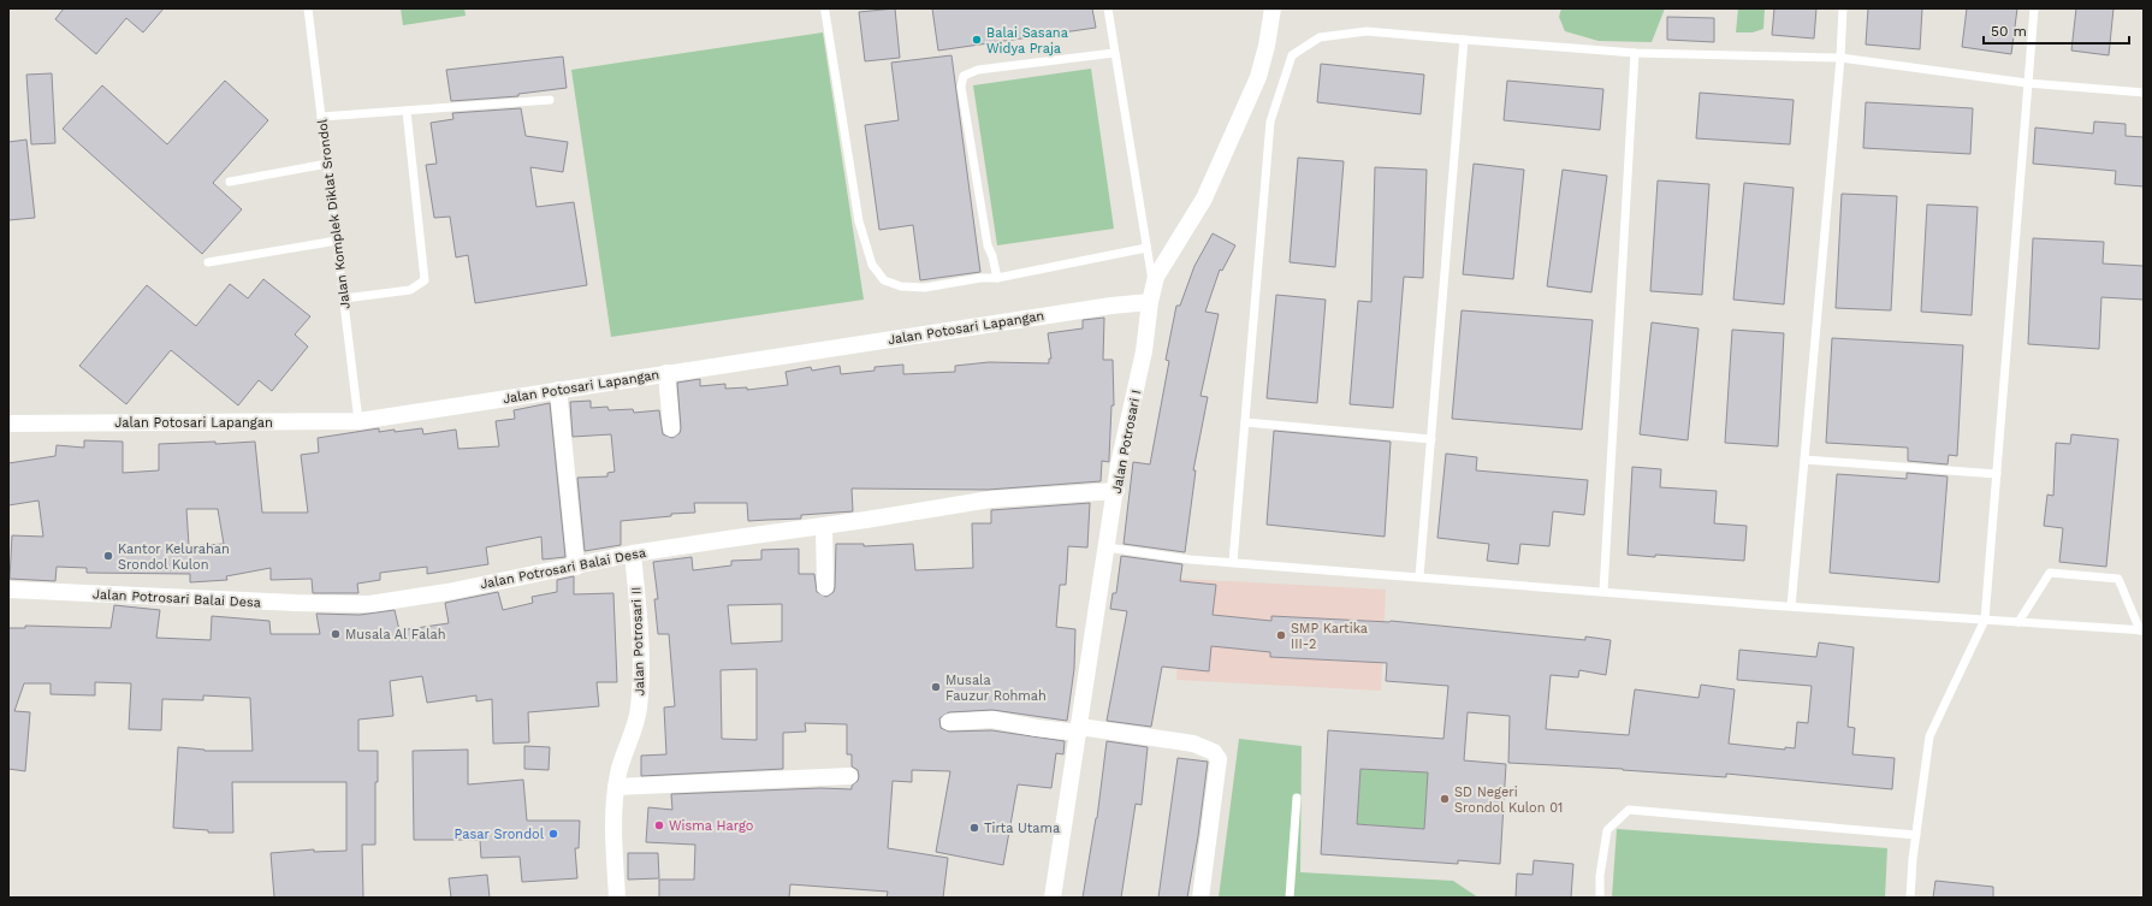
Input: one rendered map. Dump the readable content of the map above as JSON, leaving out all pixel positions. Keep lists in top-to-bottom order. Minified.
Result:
{"streets":{"street":["Jalan Potosari Lapangan","Jalan Potrosari I","Jalan Potrosari Balai Desa","Jalan Potrosari II"],"lane":["Jalan Komplek Diklat Srondol"]},"crossings":[["Jalan Komplek Diklat Srondol","Jalan Potosari Lapangan"],["Jalan Potosari Lapangan","Jalan Potrosari I"],["Jalan Potrosari I","Jalan Potrosari Balai Desa"],["Jalan Potrosari Balai Desa","Jalan Potrosari II"]],"places":["Balai Sasana Widya Praja","Kantor Kelurahan Srondol Kulon","Musala Al Falah","SMP Kartika III-2","Musala Fauzur Rohmah","SD Negeri Srondol Kulon 01","Wisma Hargo","Tirta Utama","Pasar Srondol"],"scale_bar":"50 m"}
